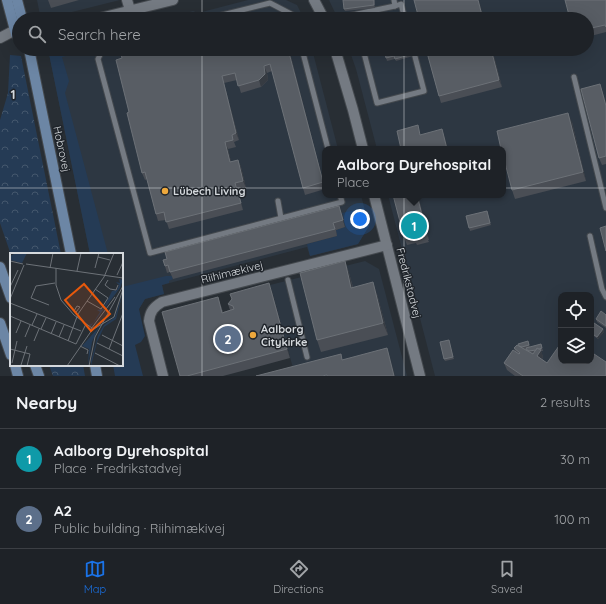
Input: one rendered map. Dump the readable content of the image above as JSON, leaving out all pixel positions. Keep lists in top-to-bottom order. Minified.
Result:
{"streets":{"main road":["Hobrovej"],"street":["Riihimækivej","Fredrikstadvej"]},"crossings":[["Riihimækivej","Fredrikstadvej"]],"places":["Lübech Living","Aalborg Citykirke"],"page":{"search":"Search here","popup":["Aalborg Dyrehospital","Place"],"pins":["1","2"],"heading":["Nearby","2 results"],"list":[{"mark":"1","name":"Aalborg Dyrehospital","note":"Place · Fredrikstadvej","value":"30 m"},{"mark":"2","name":"A2","note":"Public building · Riihimækivej","value":"100 m"}],"nav":["Map","Directions","Saved"]},"grid":{"rows":["1"]}}
